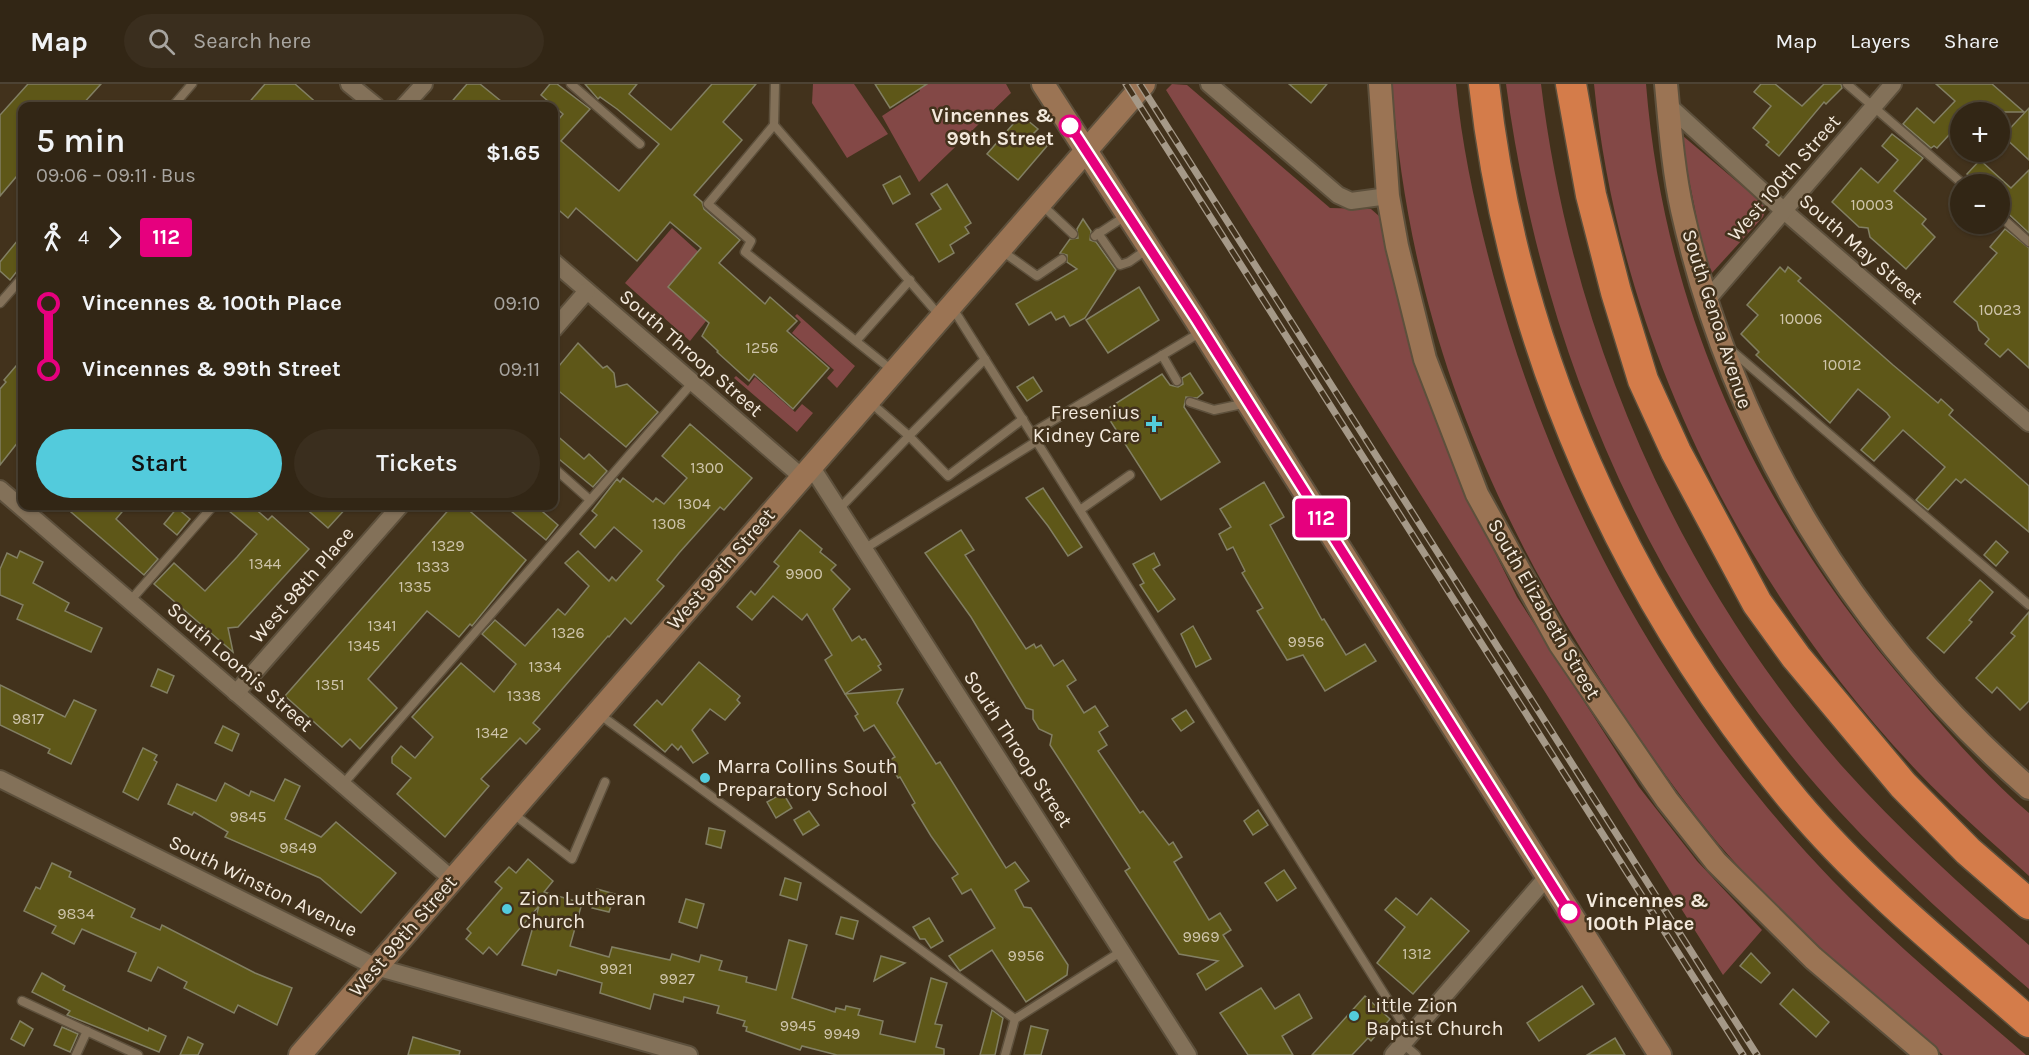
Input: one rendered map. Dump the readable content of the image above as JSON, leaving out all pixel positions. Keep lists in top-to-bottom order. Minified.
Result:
{"streets":{"street":["West 100th Street","South May Street","South Genoa Avenue","South Throop Street","West 99th Street","West 98th Place","South Elizabeth Street","South Loomis Street","South Winston Avenue"]},"crossings":[["West 100th Street","South May Street"],["West 100th Street","South Genoa Avenue"],["South May Street","South Genoa Avenue"],["South Throop Street","West 99th Street"],["West 99th Street","South Loomis Street"],["West 99th Street","South Winston Avenue"],["West 98th Place","South Loomis Street"]],"places":{"other":["Vincennes & 99th Street","Marra Collins South Preparatory School","Zion Lutheran Church","Vincennes & 100th Place","Little Zion Baptist Church"],"health":["Fresenius Kidney Care"]},"lines":["bus line 112"],"house_numbers":["10003","10023","10006","1256","10012","1300","1304","1308","1329","1344","1333","9900","1335","1341","1326","9956","1345","1334","1351","1338","9817","1342","9845","9849","9834","9969","1312","9956","9921","9927","9945","9949"],"page":{"header":"Map","search":"Search here","nav":["Map","Layers","Share"],"on_map":"112","map_buttons":["+","−"],"heading":["5 min","09:06 – 09:11 · Bus","$1.65"],"legs":["4","112"],"list":[{"name":"Vincennes & 100th Place","value":"09:10"},{"name":"Vincennes & 99th Street","value":"09:11"}],"buttons":["Start","Tickets"]}}
